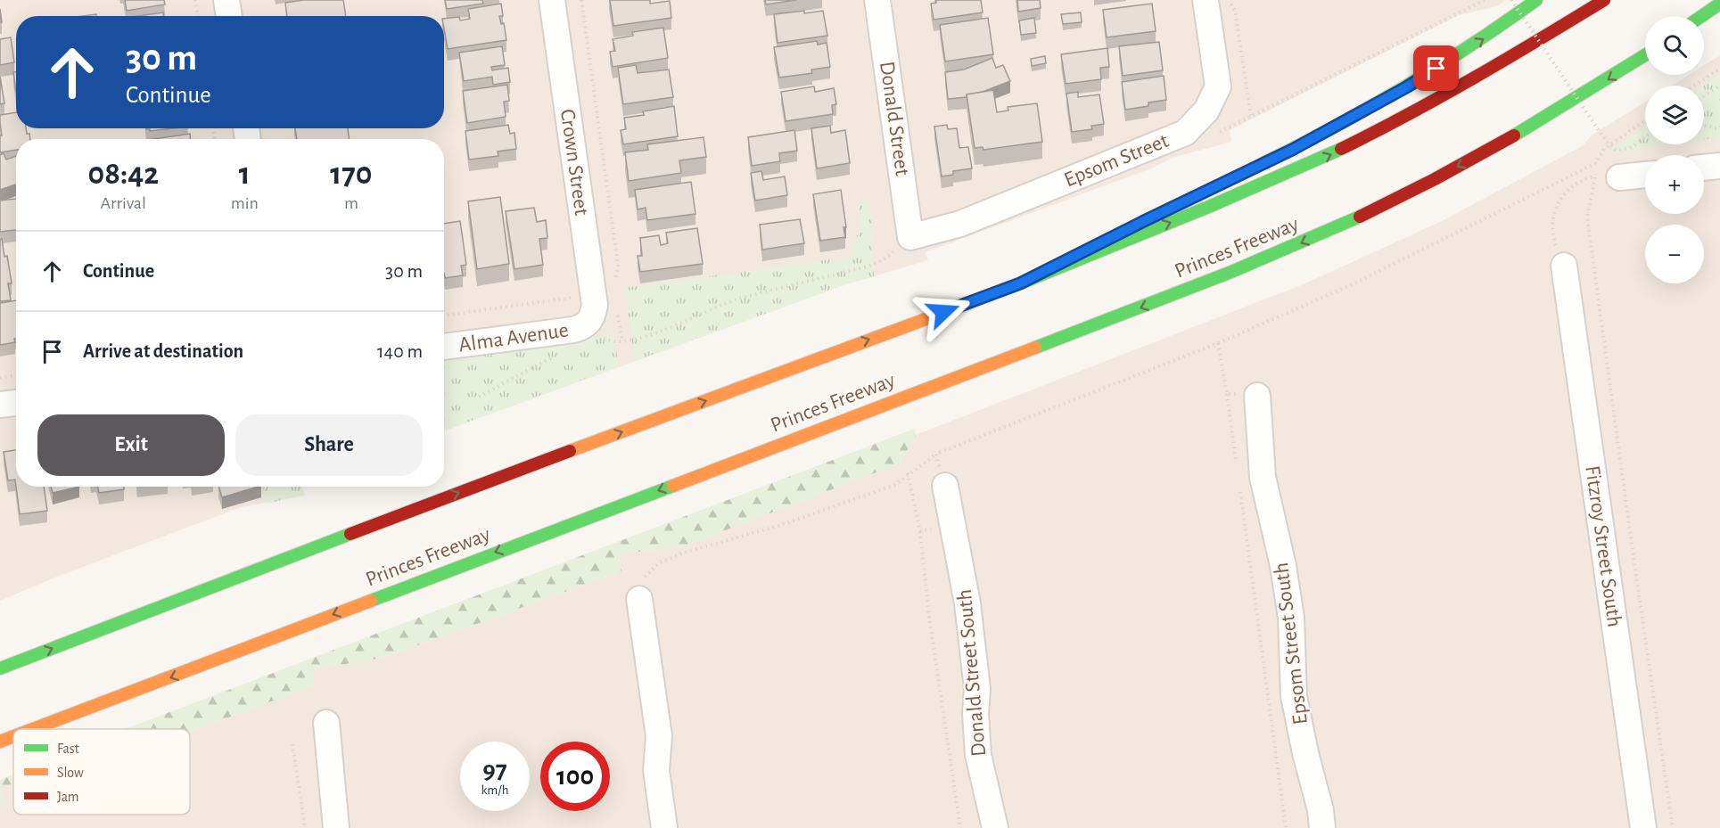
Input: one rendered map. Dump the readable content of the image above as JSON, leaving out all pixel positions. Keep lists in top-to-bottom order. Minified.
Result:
{"streets":{"highway":["Princes Freeway"],"street":["Donald Street","Epsom Street","Crown Street","Alma Avenue","Fitzroy Street South","Epsom Street South","Donald Street South"]},"crossings":[["Donald Street","Epsom Street"],["Crown Street","Alma Avenue"]],"legend":["Fast","Slow","Jam"],"page":{"map_buttons":["+","−"],"turn":["30 m","Continue"],"eta":["08:42","Arrival","1","min","170","m"],"list":[{"name":"Continue","value":"30 m"},{"name":"Arrive at destination","value":"140 m"}],"buttons":["Exit","Share"],"speed":"97 km/h","limit":"100"}}
